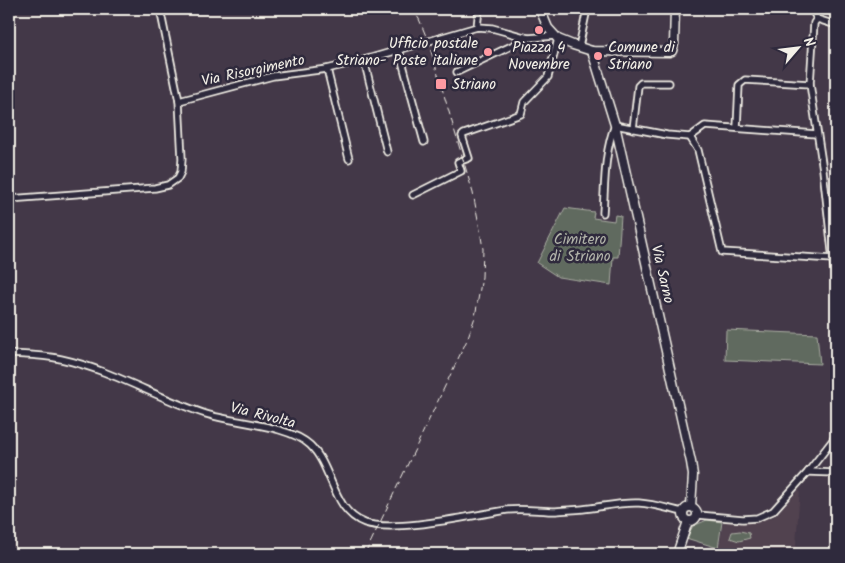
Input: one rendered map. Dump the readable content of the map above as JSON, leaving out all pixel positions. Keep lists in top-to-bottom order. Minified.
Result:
{"streets":{"main road":["Via Risorgimento","Via Sarno"],"street":["Via Rivolta"]},"crossings":[["Via Risorgimento","Via Sarno"],["Via Sarno","Via Rivolta"]],"parks":["Cimitero di Striano"],"places":{"other":["Piazza 4 Novembre","Ufficio postale Striano- Poste italiane","Comune di Striano"],"transit":["Striano"]},"north":"top right"}
